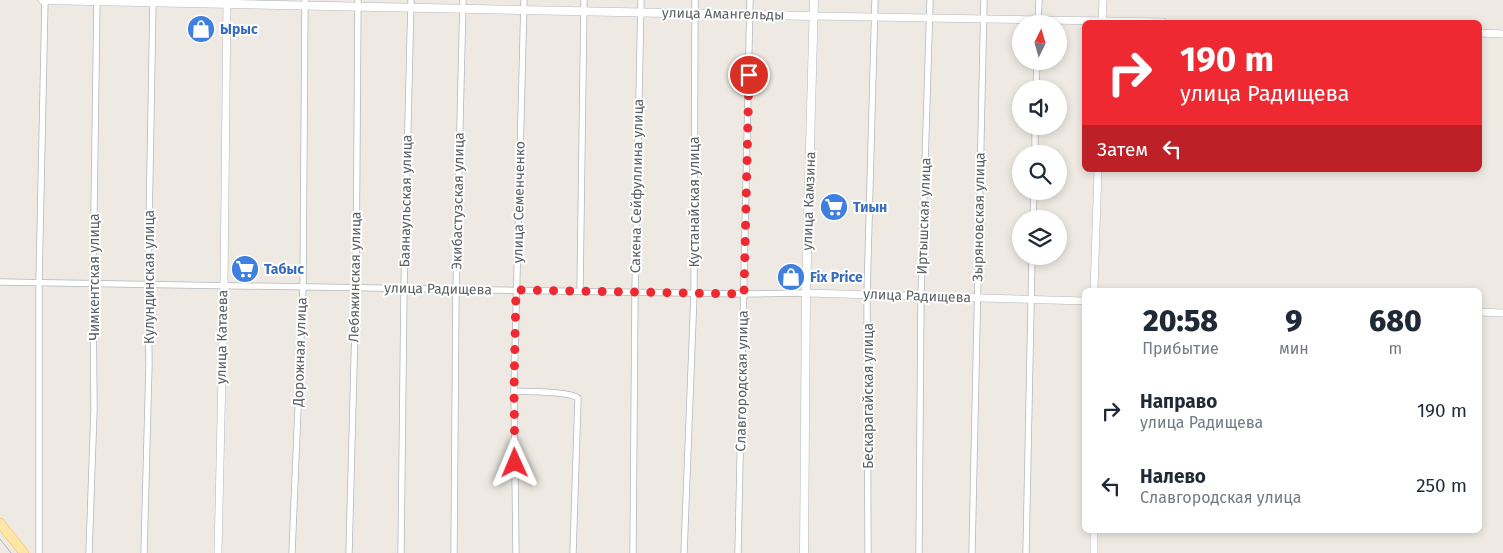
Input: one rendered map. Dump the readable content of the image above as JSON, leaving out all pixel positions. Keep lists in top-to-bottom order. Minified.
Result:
{"streets":{"main road":["улица Амангельды","улица Камзина"],"street":["Сакена Сейфуллина улица","Баянаульская улица","Экибастузская улица","улица Семенченко","Кустанайская улица","Иртышская улица","Зыряновская улица","Чимкентская улица","Кулундинская улица","Лебяжинская улица","улица Радищева","улица Катаева","Дорожная улица","Славгородская улица","Бескарагайская улица"]},"crossings":[["улица Амангельды","Сакена Сейфуллина улица"],["улица Амангельды","Баянаульская улица"],["улица Амангельды","Экибастузская улица"],["улица Амангельды","улица Камзина"],["улица Амангельды","улица Семенченко"],["улица Амангельды","Кустанайская улица"],["улица Амангельды","Иртышская улица"],["улица Амангельды","Зыряновская улица"],["улица Амангельды","Чимкентская улица"],["улица Амангельды","Кулундинская улица"],["улица Амангельды","Лебяжинская улица"],["улица Амангельды","улица Катаева"],["улица Амангельды","Дорожная улица"],["улица Амангельды","Славгородская улица"],["улица Амангельды","Бескарагайская улица"],["Сакена Сейфуллина улица","улица Радищева"],["Баянаульская улица","улица Радищева"],["Экибастузская улица","улица Радищева"],["улица Камзина","улица Радищева"],["улица Семенченко","улица Радищева"],["Кустанайская улица","улица Радищева"],["Иртышская улица","улица Радищева"],["Зыряновская улица","улица Радищева"],["Чимкентская улица","улица Радищева"],["Кулундинская улица","улица Радищева"],["Лебяжинская улица","улица Радищева"],["улица Радищева","улица Катаева"],["улица Радищева","Дорожная улица"],["улица Радищева","Славгородская улица"],["улица Радищева","Бескарагайская улица"]],"places":{"shop":["Ырыс","Fix Price"],"supermarket":["Тиын","Табыс"]},"north":"top","page":{"turn":["190 m","улица Радищева"],"then":"Затем","eta":["20:58","Прибытие","9","мин","680","m"],"list":[{"name":"Направо","note":"улица Радищева","value":"190 m"},{"name":"Налево","note":"Славгородская улица","value":"250 m"}]}}
